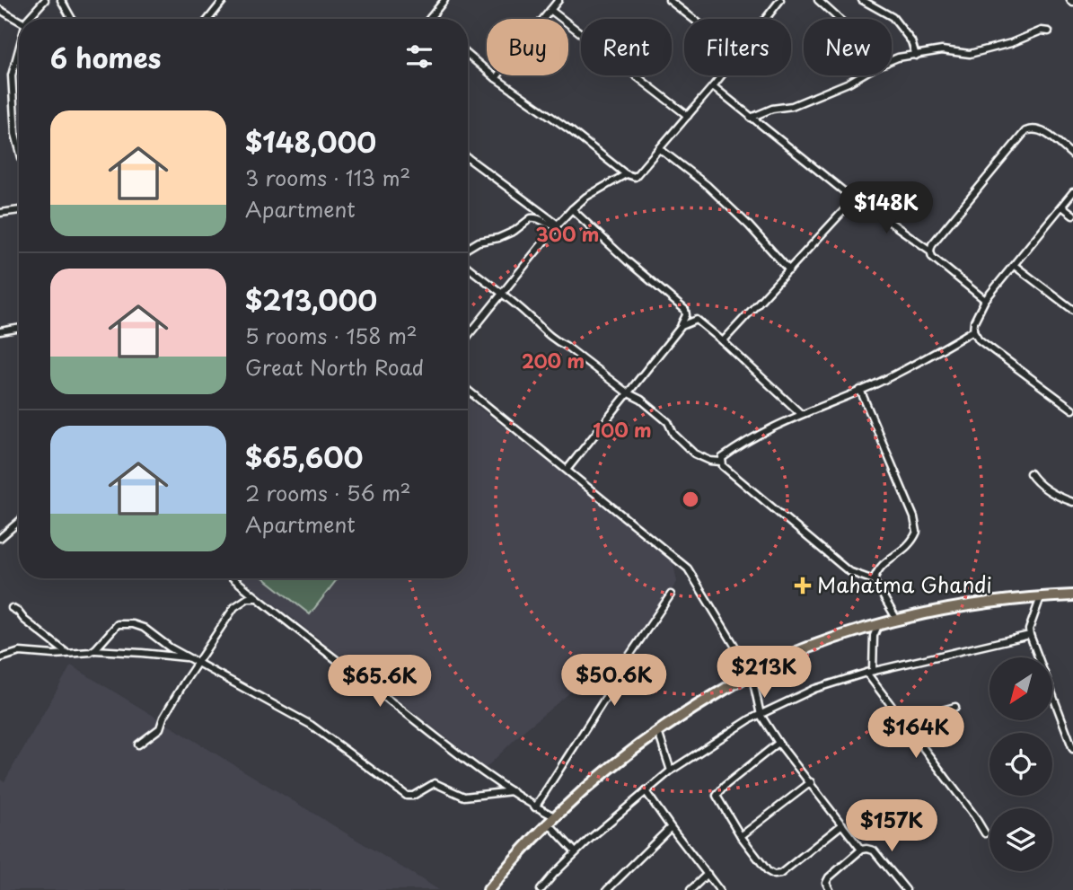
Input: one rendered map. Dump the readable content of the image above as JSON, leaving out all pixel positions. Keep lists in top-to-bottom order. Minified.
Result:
{"places":{"health":["Mahatma Ghandi"]},"north":"bottom left","page":{"chip":["Buy","Rent","Filters","New"],"heading":"6 homes","list":[{"name":"$148,000","note":"3 rooms · 113 m² · Apartment"},{"name":"$213,000","note":"5 rooms · 158 m² · Great North Road"},{"name":"$65,600","note":"2 rooms · 56 m² · Apartment"}],"price":["$148K","$213K","$50.6K","$65.6K","$164K","$157K"]},"rings":["300 m","200 m","100 m"]}
